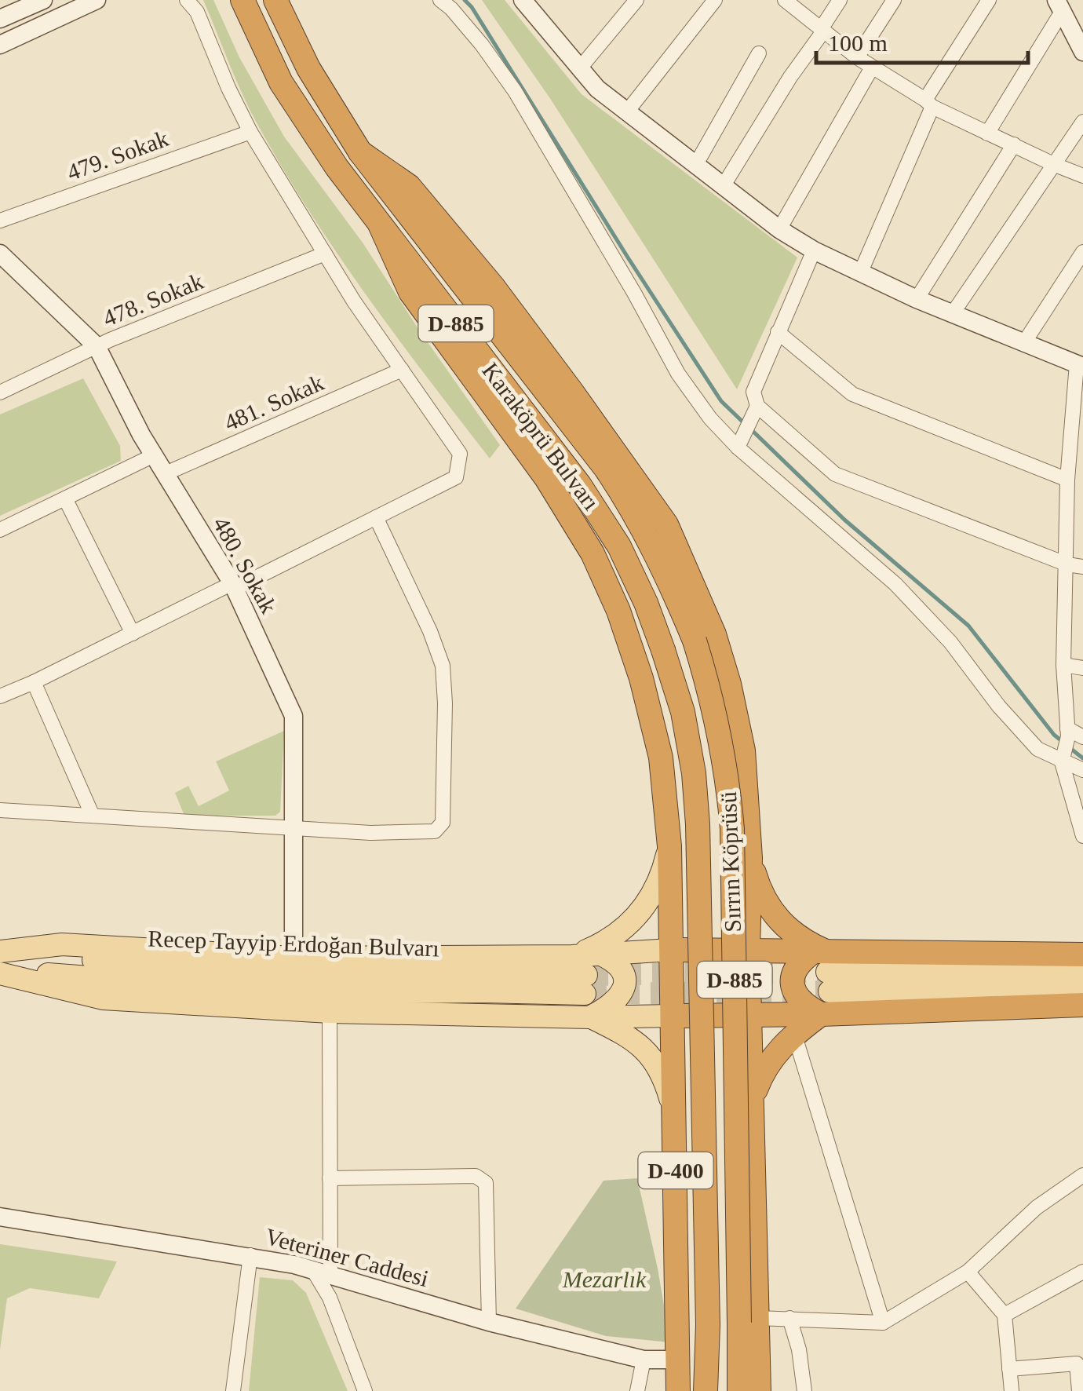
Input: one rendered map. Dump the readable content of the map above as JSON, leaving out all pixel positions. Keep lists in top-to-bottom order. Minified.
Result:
{"streets":{"highway":["D-885","Karaköprü Bulvarı","Sırrın Köprüsü","D-400"],"main road":["Recep Tayyip Erdoğan Bulvarı"],"street":["479. Sokak","478. Sokak","481. Sokak","480. Sokak","Veteriner Caddesi"]},"crossings":[["478. Sokak","480. Sokak"],["D-885","Sırrın Köprüsü"],["481. Sokak","480. Sokak"],["Karaköprü Bulvarı","Sırrın Köprüsü"],["D-400","Veteriner Caddesi"]],"parks":["Mezarlık"],"scale_bar":"100 m"}
